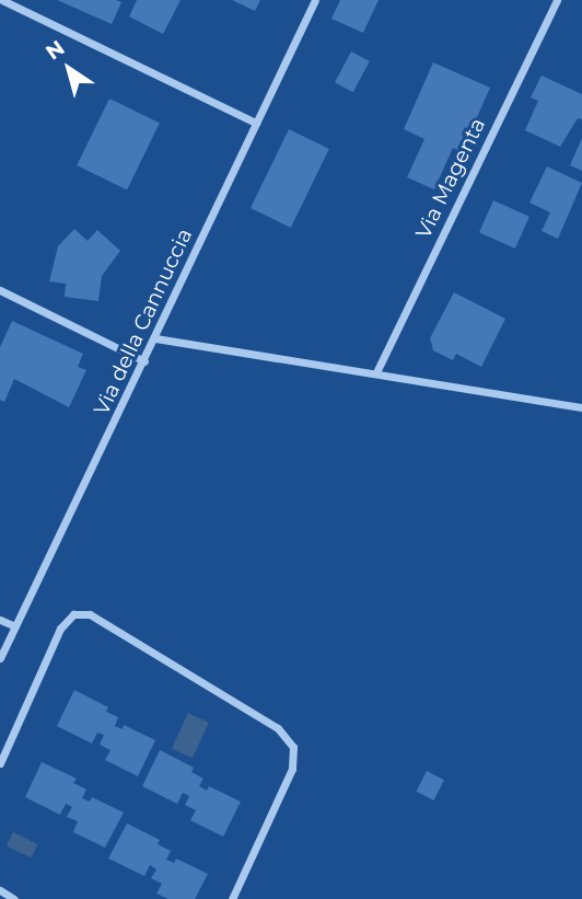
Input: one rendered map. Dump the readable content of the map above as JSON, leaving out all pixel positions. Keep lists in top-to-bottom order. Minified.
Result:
{"streets":{"street":["Via Magenta","Via della Cannuccia"]},"north":"top left"}
